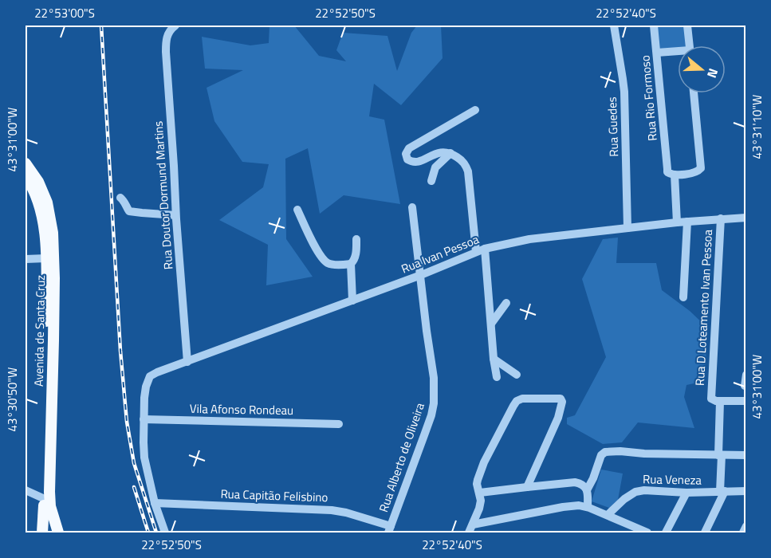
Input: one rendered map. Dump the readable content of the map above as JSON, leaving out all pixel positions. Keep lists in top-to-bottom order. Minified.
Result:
{"streets":{"main road":["Avenida de Santa Cruz"],"street":["Rua Rio Formoso","Rua Guedes","Rua Doutor Dormund Martins","Rua Ivan Pessoa","Rua D Loteamento Ivan Pessoa","Vila Afonso Rondeau","Rua Alberto de Oliveira","Rua Veneza","Rua Capitão Felisbino"]},"crossings":[["Rua Guedes","Rua Ivan Pessoa"],["Rua Doutor Dormund Martins","Rua Ivan Pessoa"],["Rua Ivan Pessoa","Rua D Loteamento Ivan Pessoa"],["Rua Ivan Pessoa","Vila Afonso Rondeau"],["Rua Ivan Pessoa","Rua Alberto de Oliveira"],["Rua D Loteamento Ivan Pessoa","Rua Veneza"],["Rua Alberto de Oliveira","Rua Capitão Felisbino"]],"north":"right","coordinates":["22°53'00\"S","22°52'50\"S","22°52'40\"S","43°31'10\"W","43°31'00\"W","43°30'50\"W"]}
